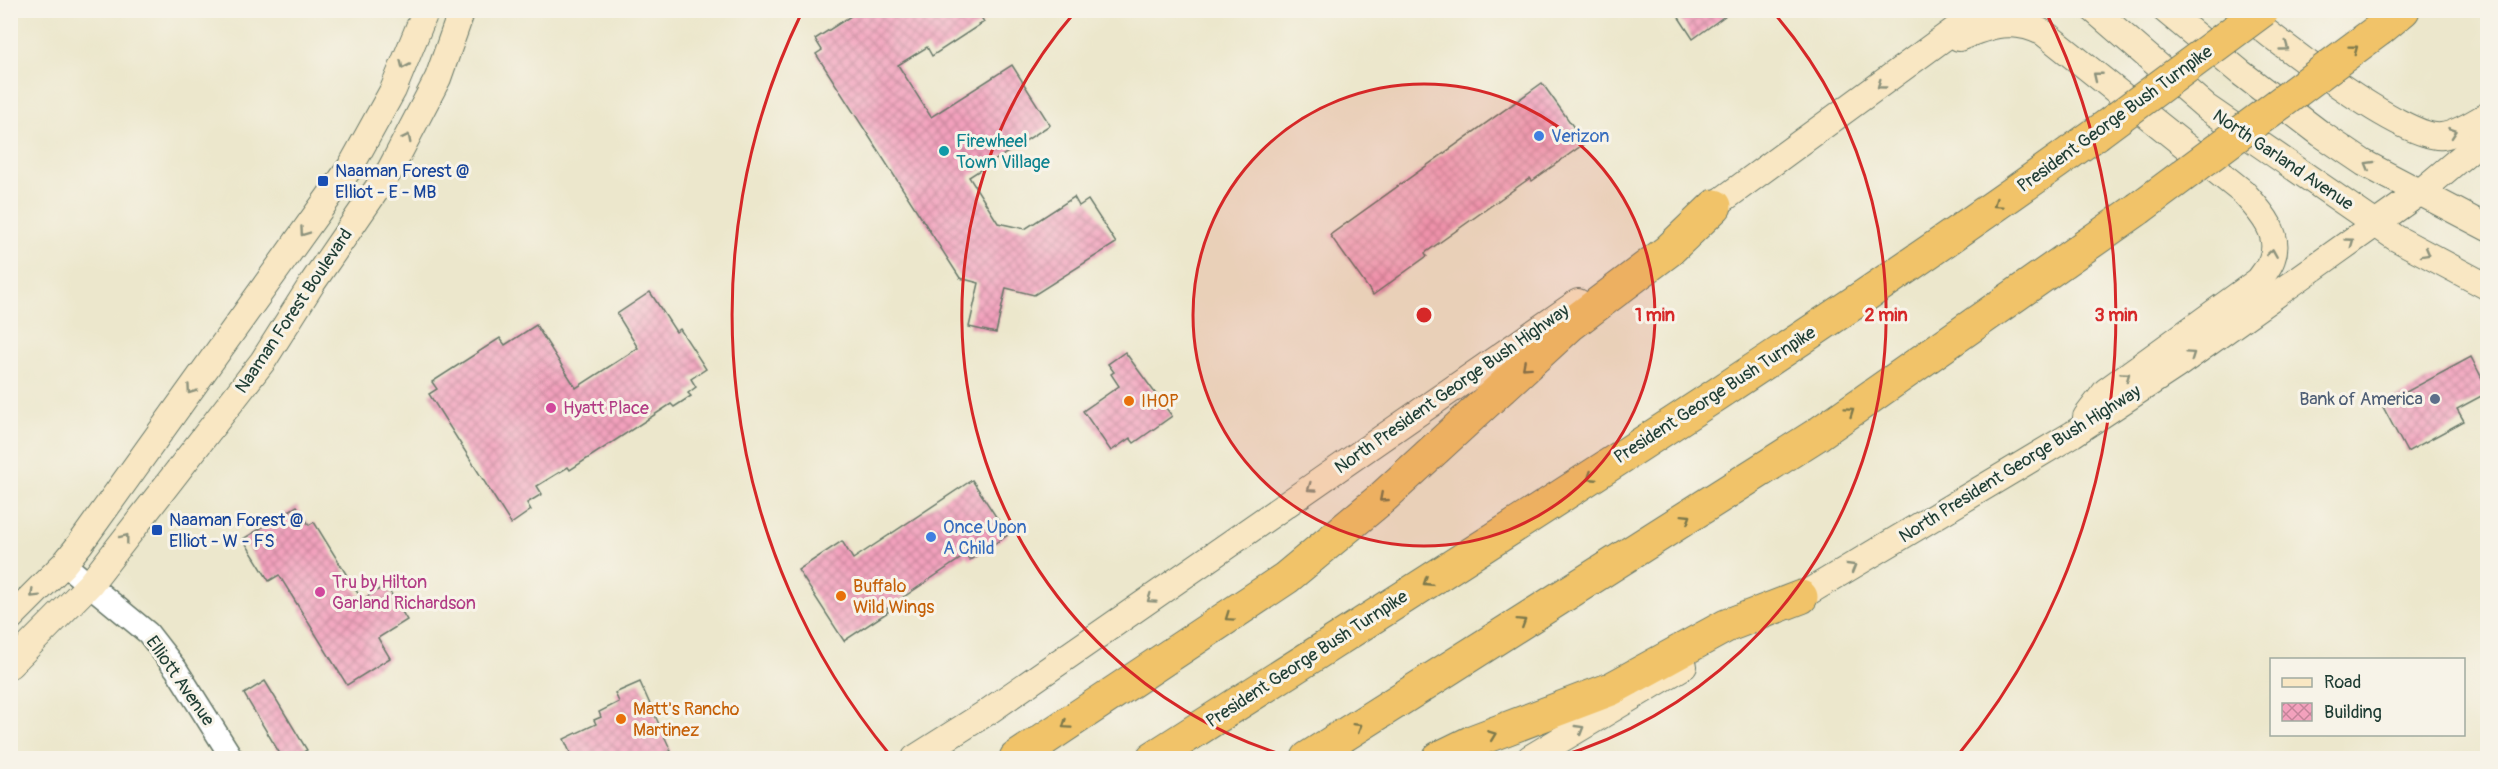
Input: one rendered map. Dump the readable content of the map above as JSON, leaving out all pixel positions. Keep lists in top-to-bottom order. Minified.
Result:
{"streets":{"highway":["President George Bush Turnpike"],"main road":["North Garland Avenue","Naaman Forest Boulevard","North President George Bush Highway"],"street":["Elliott Avenue"]},"crossings":[["North Garland Avenue","North President George Bush Highway"],["Naaman Forest Boulevard","Elliott Avenue"]],"places":{"other":["Verizon","Firewheel Town Village","Bank of America","IHOP","Hyatt Place","Once Upon A Child","Tru by Hilton Garland Richardson","Buffalo Wild Wings","Matt's Rancho Martinez"],"transit":["Naaman Forest @ Elliot - E - MB","Naaman Forest @ Elliot - W - FS"]},"legend":["Road","Building"],"rings":["1 min","2 min","3 min"]}
